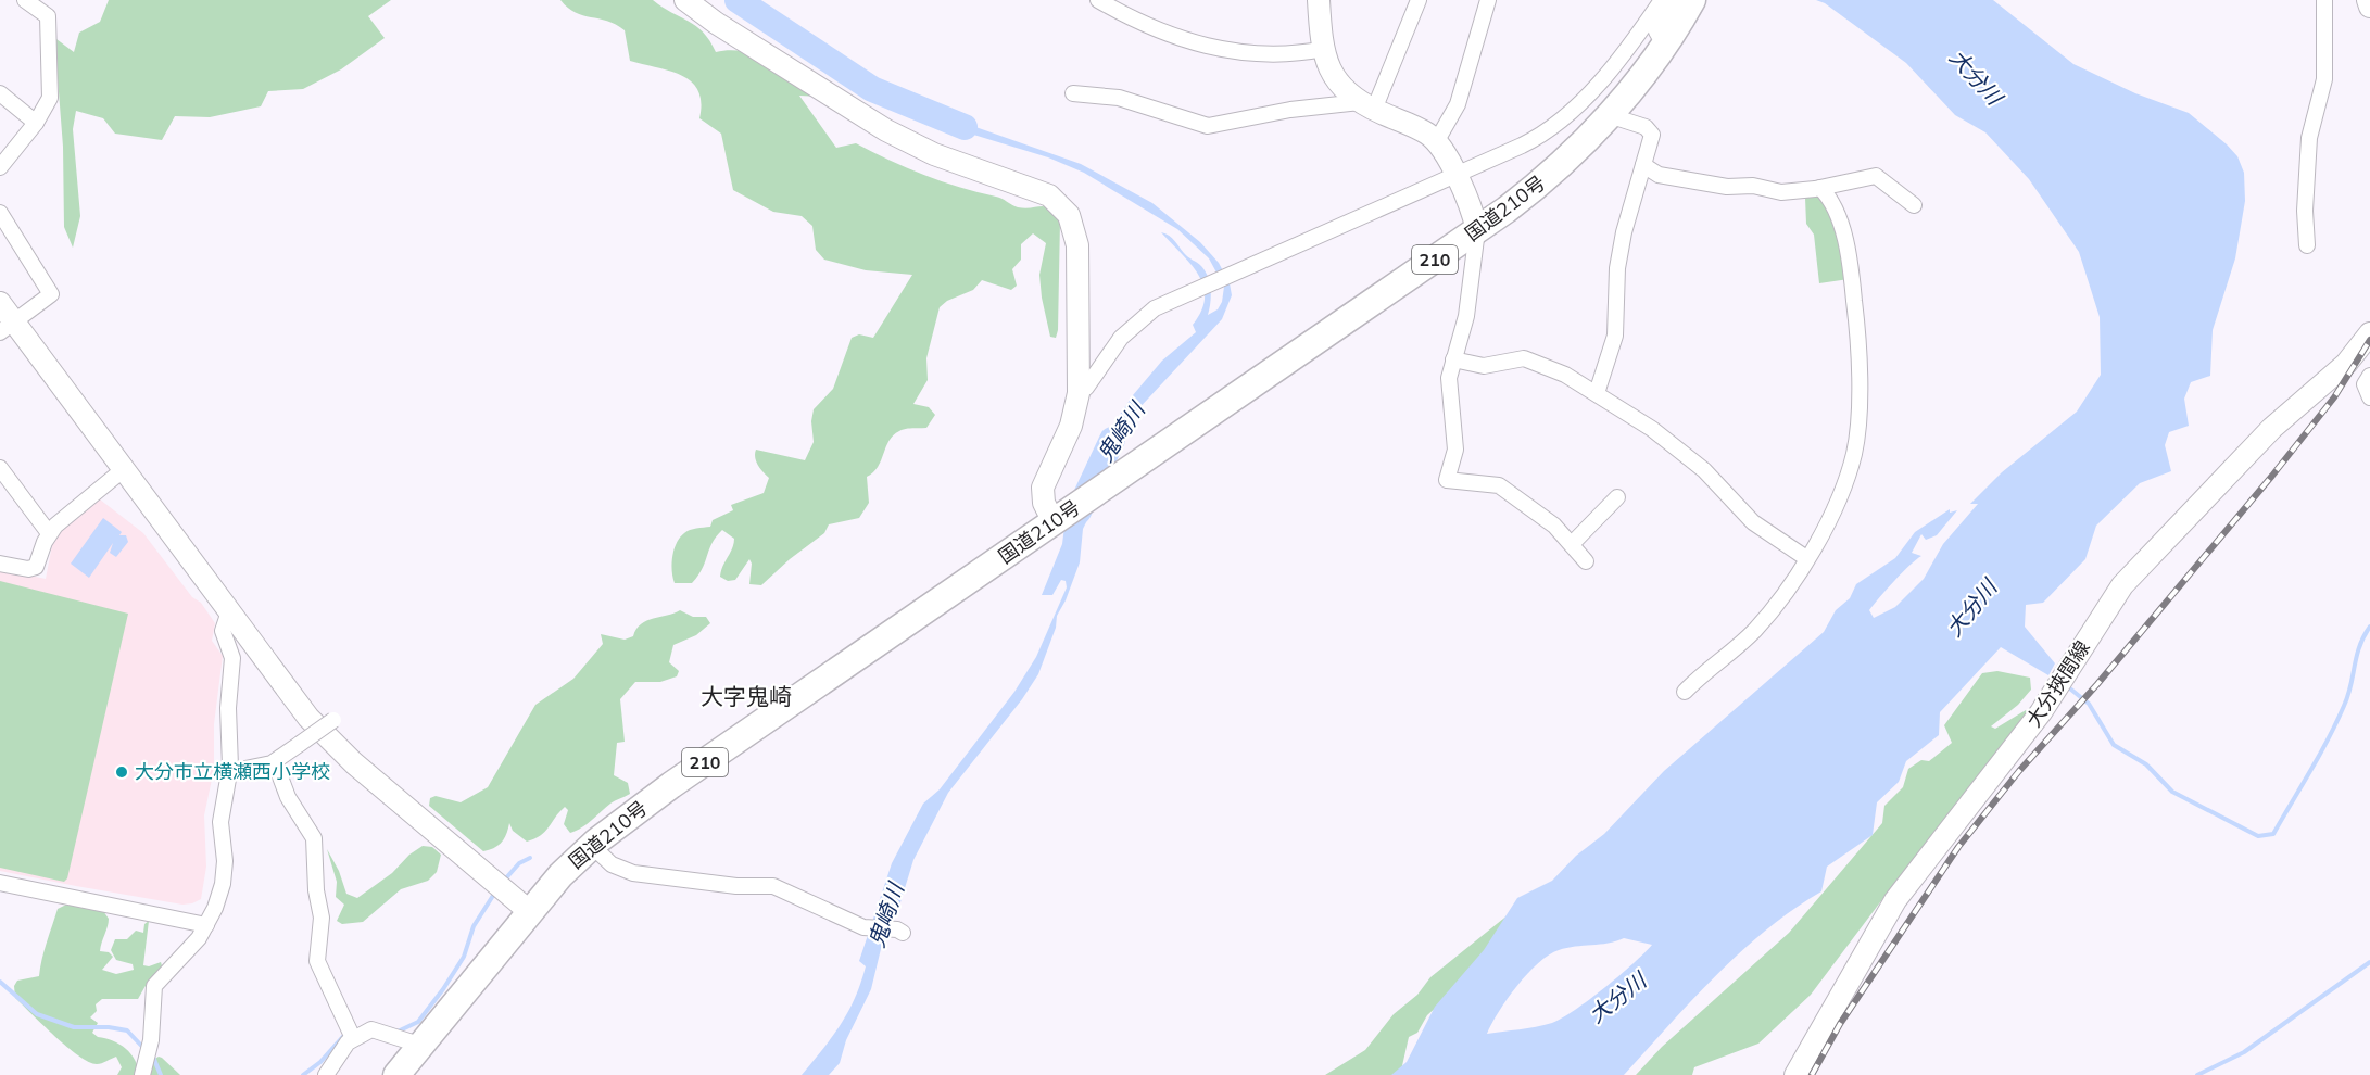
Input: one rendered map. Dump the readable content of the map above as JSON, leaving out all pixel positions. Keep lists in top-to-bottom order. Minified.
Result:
{"streets":{"highway":["国道210号","210"],"street":["大分挾間線"]},"districts":["大字鬼崎"],"water":["大分川","鬼崎川"],"places":["大分市立横瀬西小学校"]}
